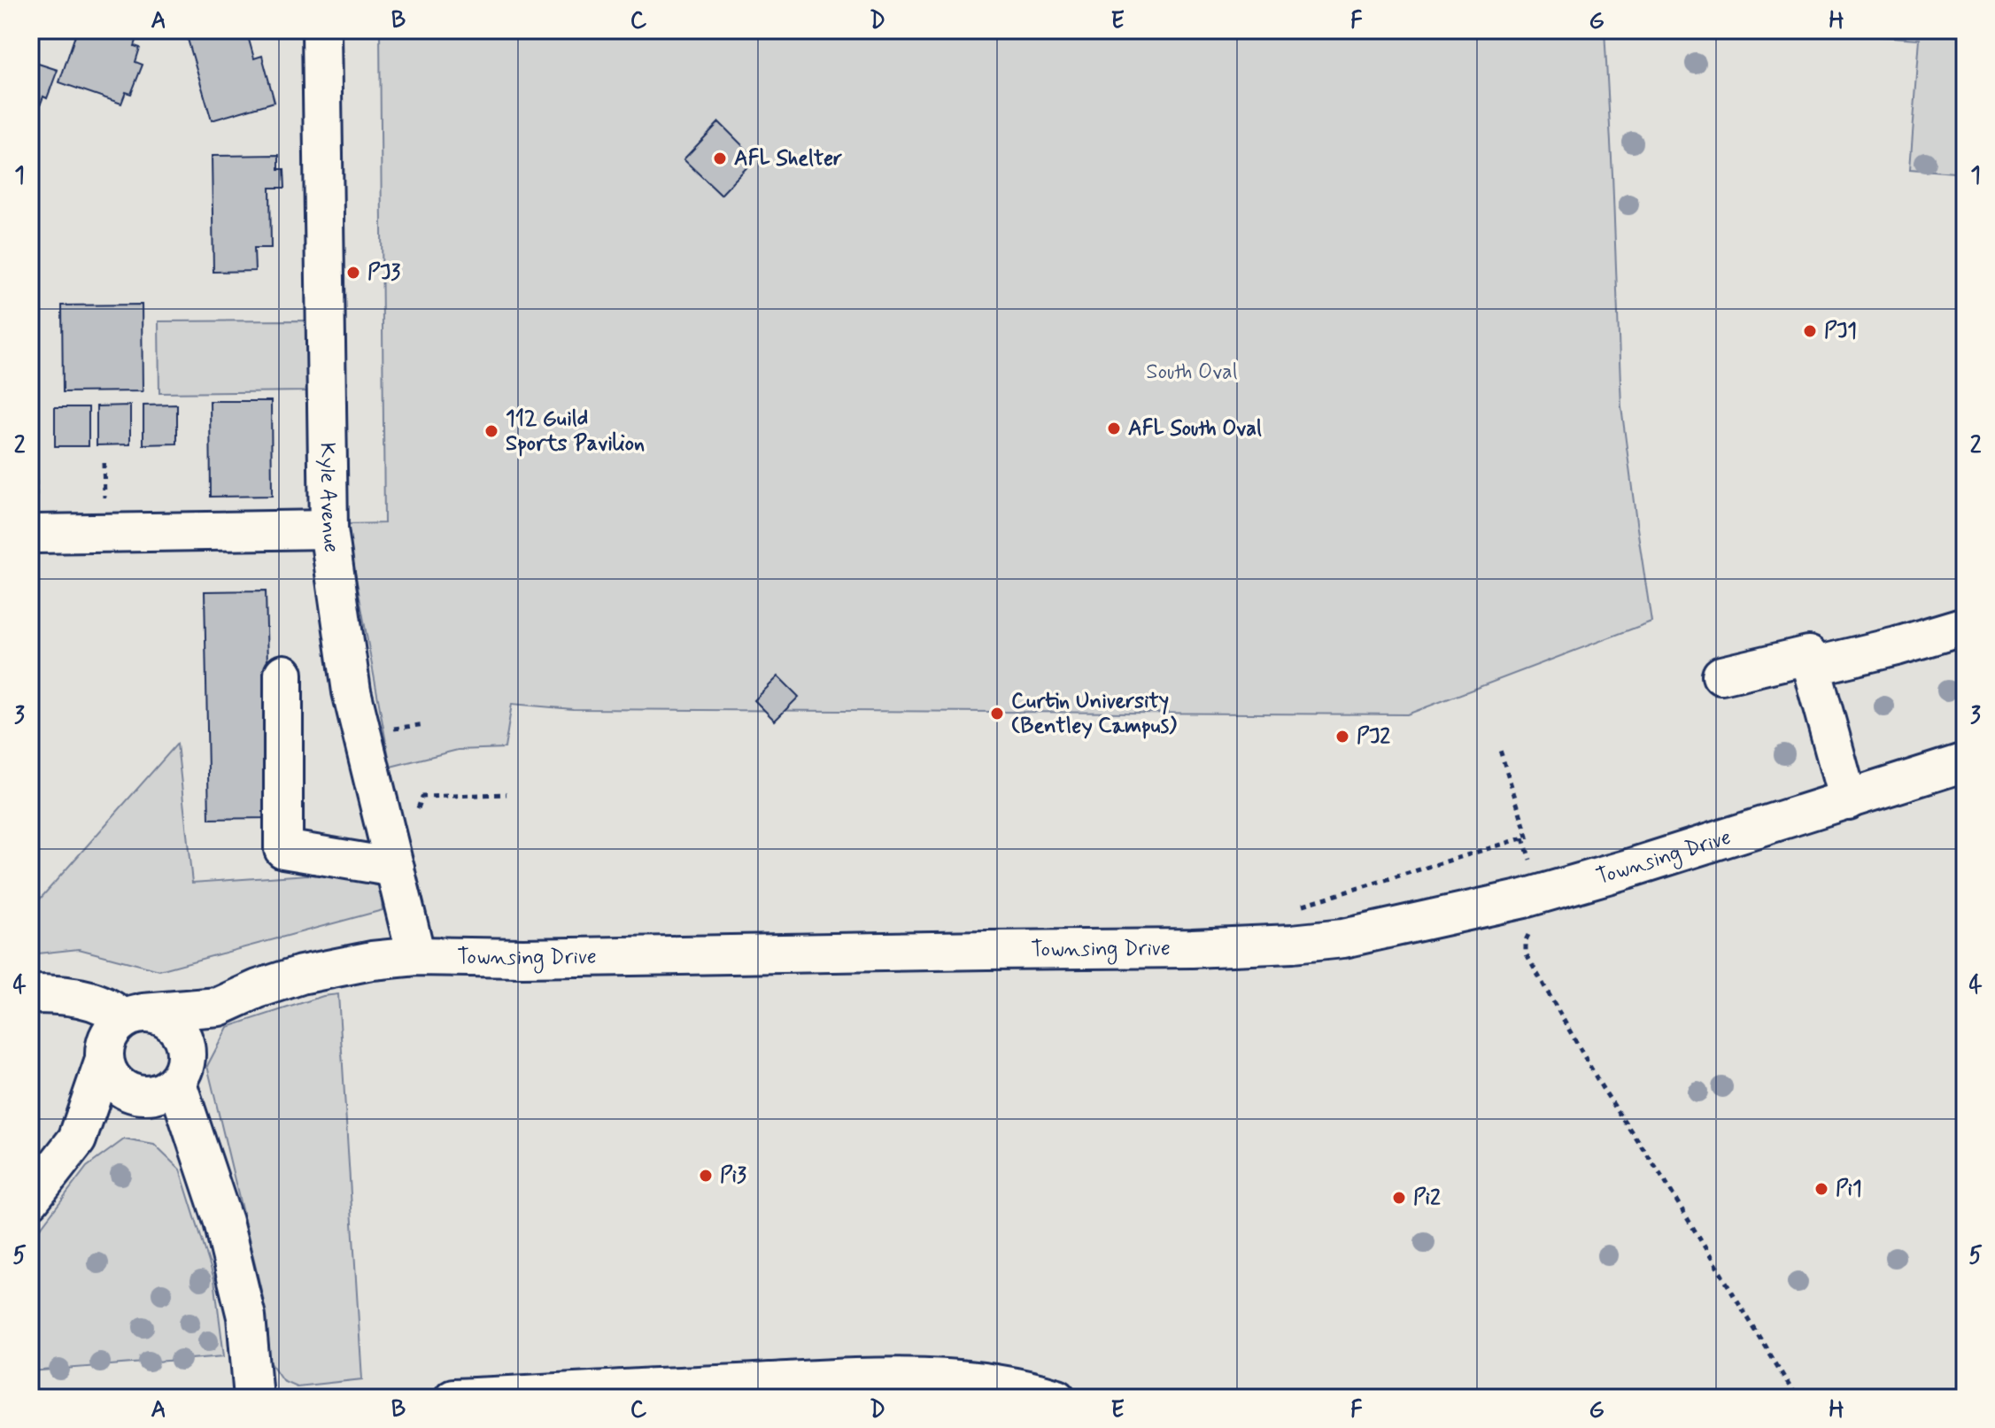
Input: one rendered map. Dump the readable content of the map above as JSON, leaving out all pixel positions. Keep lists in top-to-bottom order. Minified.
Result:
{"streets":{"street":["Kyle Avenue","Townsing Drive"]},"crossings":[["Kyle Avenue","Townsing Drive"]],"parks":["South Oval"],"places":["AFL Shelter","PJ3","PJ1","AFL South Oval","112 Guild Sports Pavilion","Curtin University (Bentley Campus)","PJ2","Pi3","Pi1","Pi2"],"grid":{"columns":["A","B","C","D","E","F","G","H"],"rows":["1","2","3","4","5"]}}
